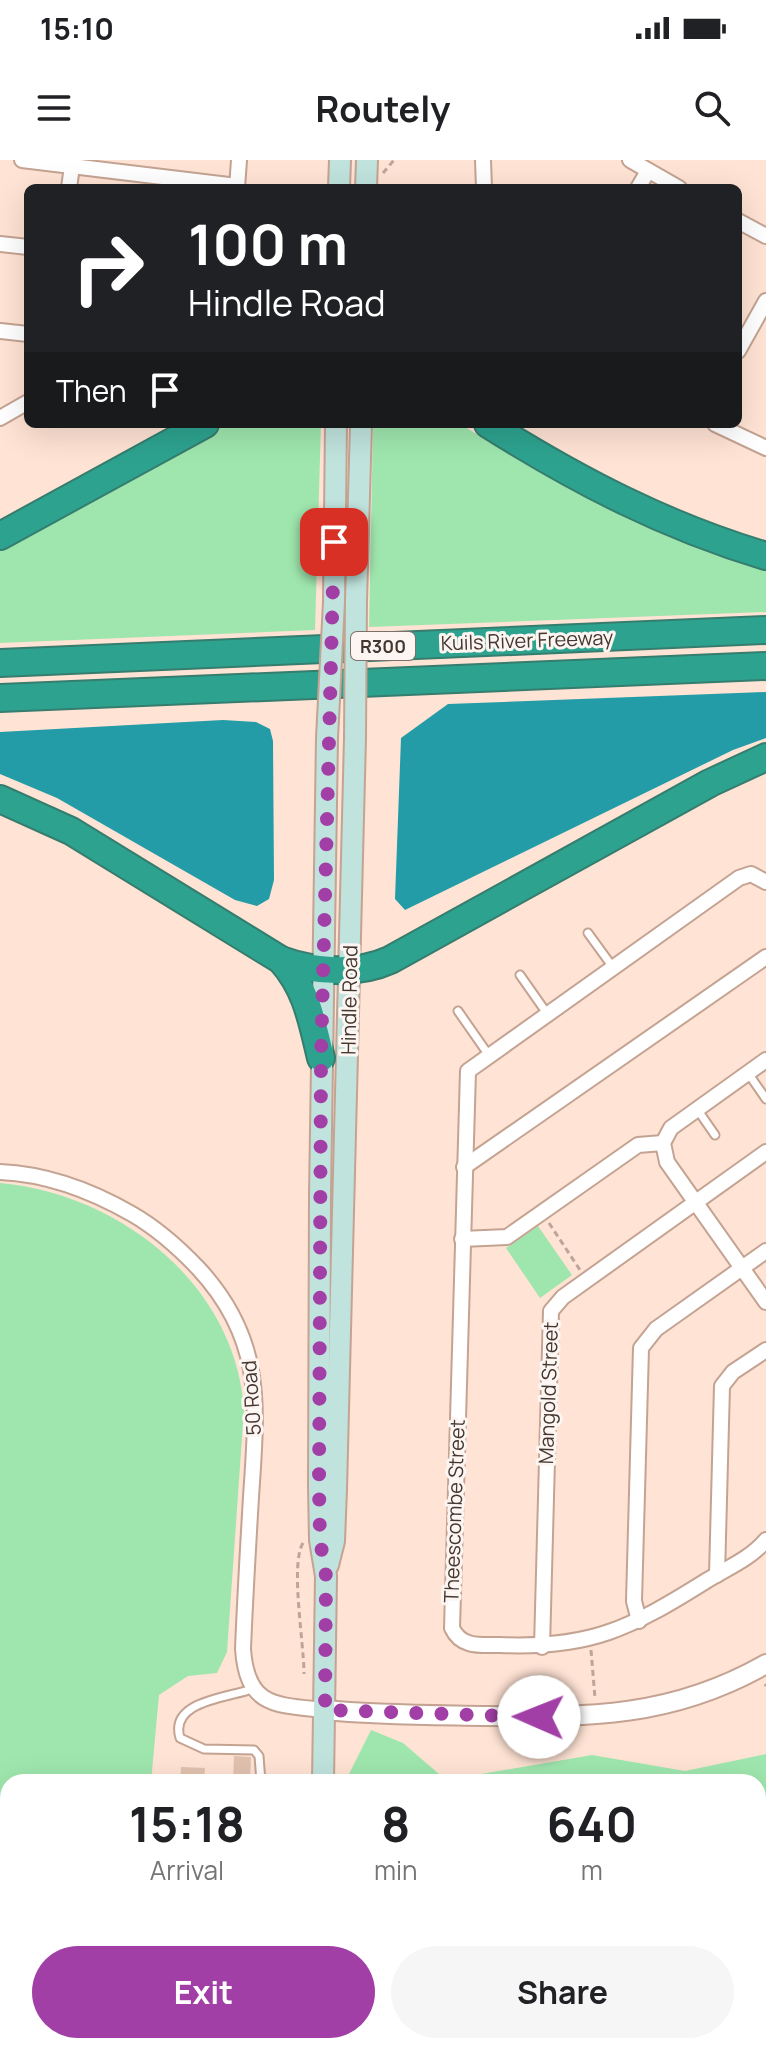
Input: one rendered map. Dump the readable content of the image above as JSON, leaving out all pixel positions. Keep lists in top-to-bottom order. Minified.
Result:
{"streets":{"highway":["Kuils River Freeway","R300"],"main road":["Hindle Road"],"street":["Mangold Street","50 Road","Theescombe Street"]},"crossings":[["Mangold Street","Theescombe Street"]],"page":{"status":"15:10","header":"Routely","turn":["100 m","Hindle Road"],"then":"Then","eta":["15:18","Arrival","8","min","640","m"],"buttons":["Exit","Share"]}}
